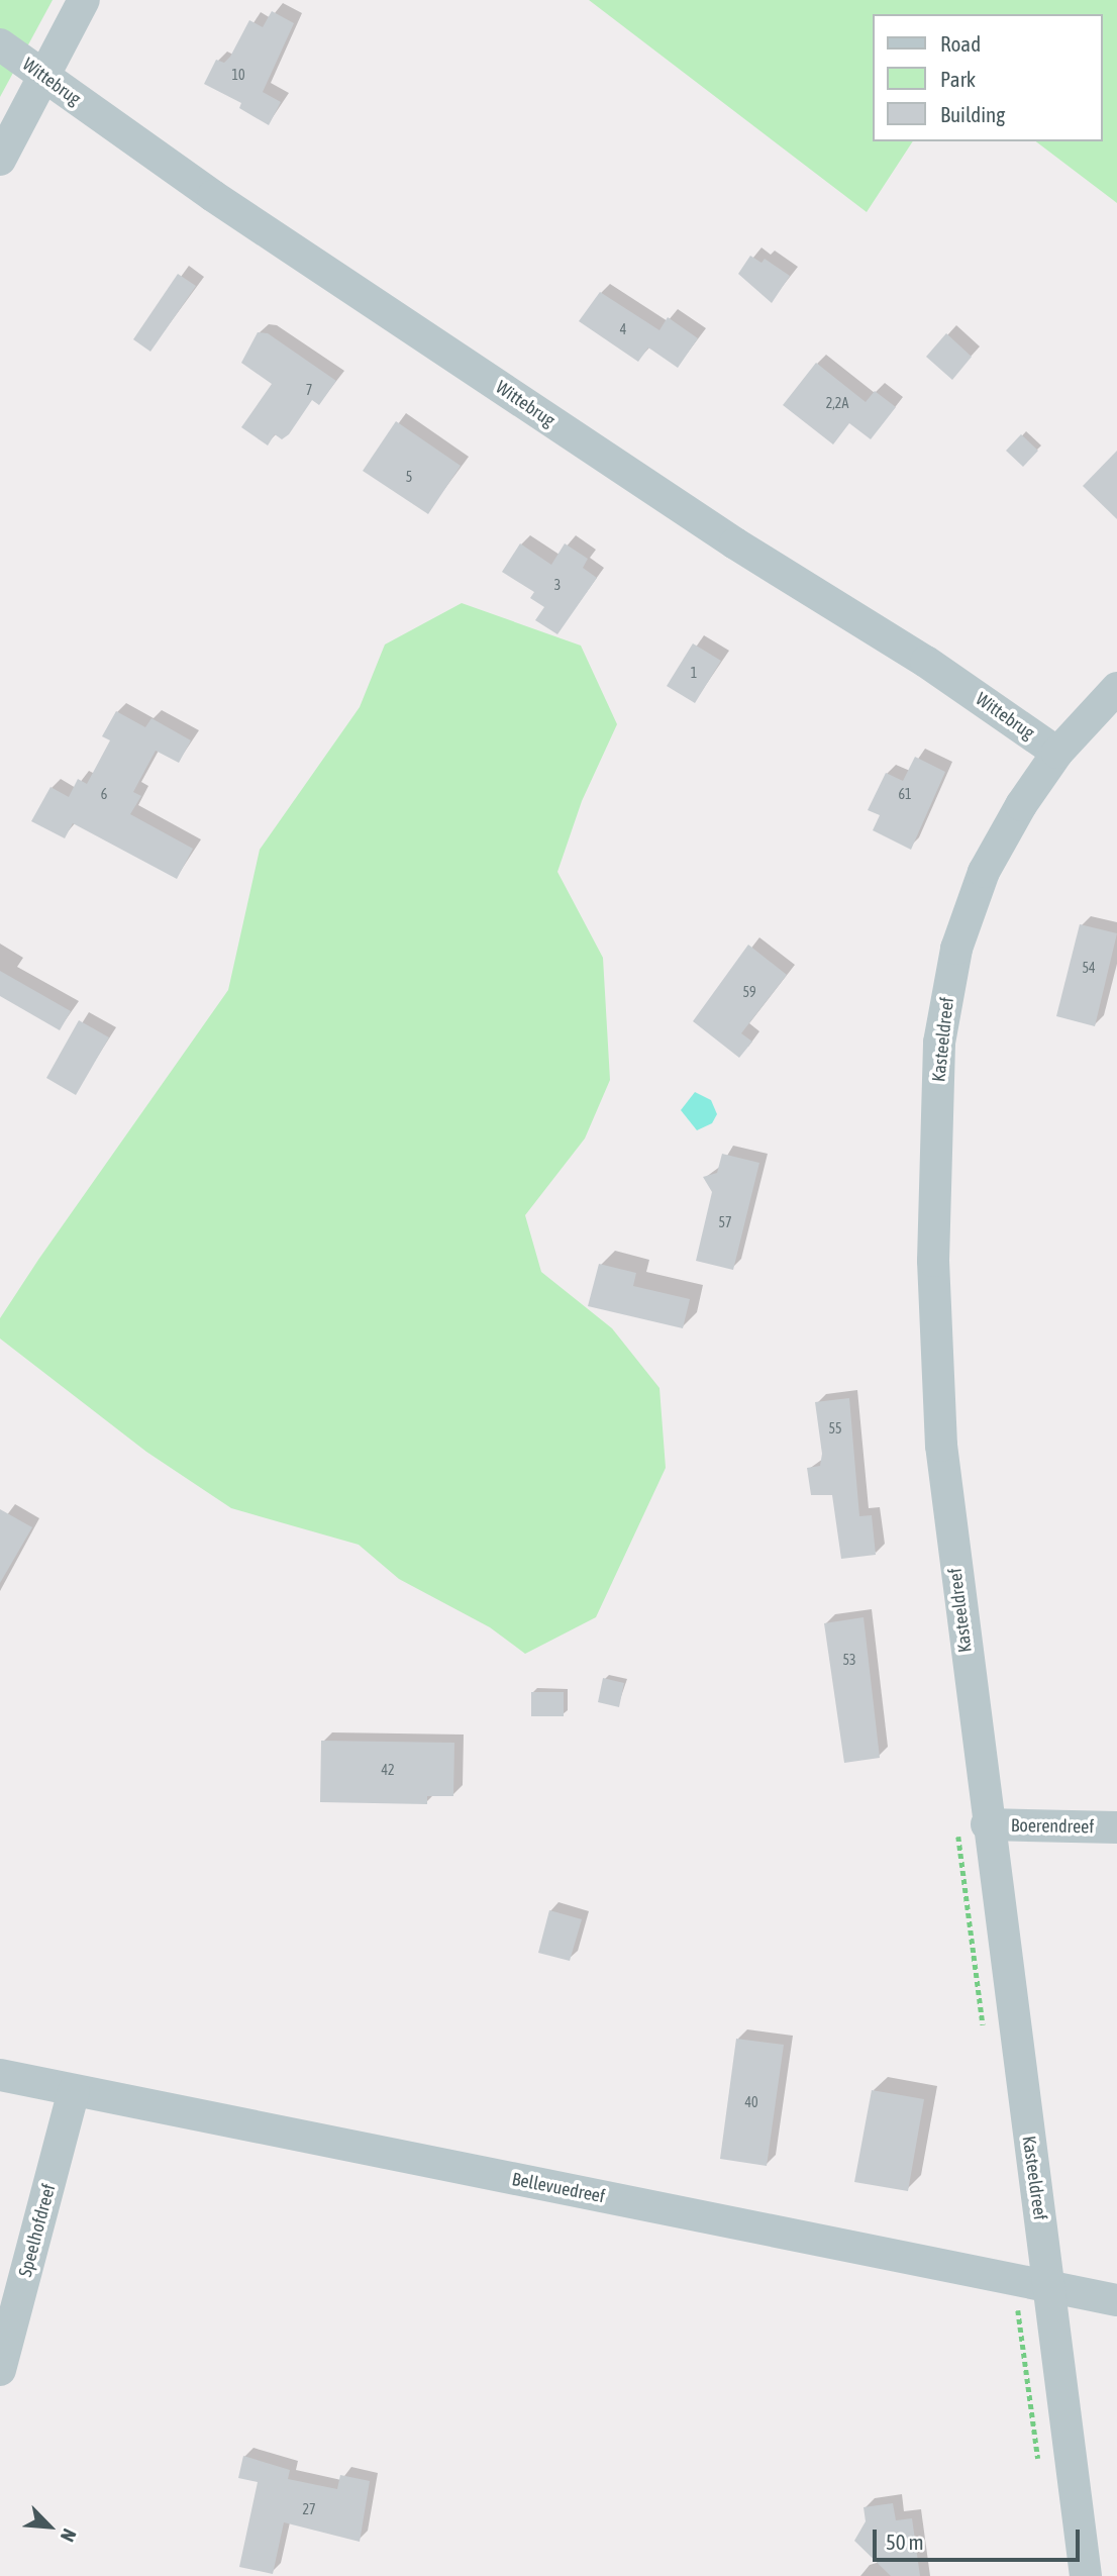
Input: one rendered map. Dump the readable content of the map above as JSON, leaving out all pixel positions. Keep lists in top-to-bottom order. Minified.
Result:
{"streets":{"street":["Wittebrug","Kasteeldreef","Boerendreef","Bellevuedreef","Speelhofdreef"]},"crossings":[["Wittebrug","Kasteeldreef"],["Kasteeldreef","Boerendreef"],["Kasteeldreef","Bellevuedreef"],["Bellevuedreef","Speelhofdreef"]],"house_numbers":["10","4","7","2,2A","5","3","1","6","61","54","59","57","55","53","42","40","27"],"legend":["Road","Park","Building"],"scale_bar":"50 m","north":"bottom right"}
